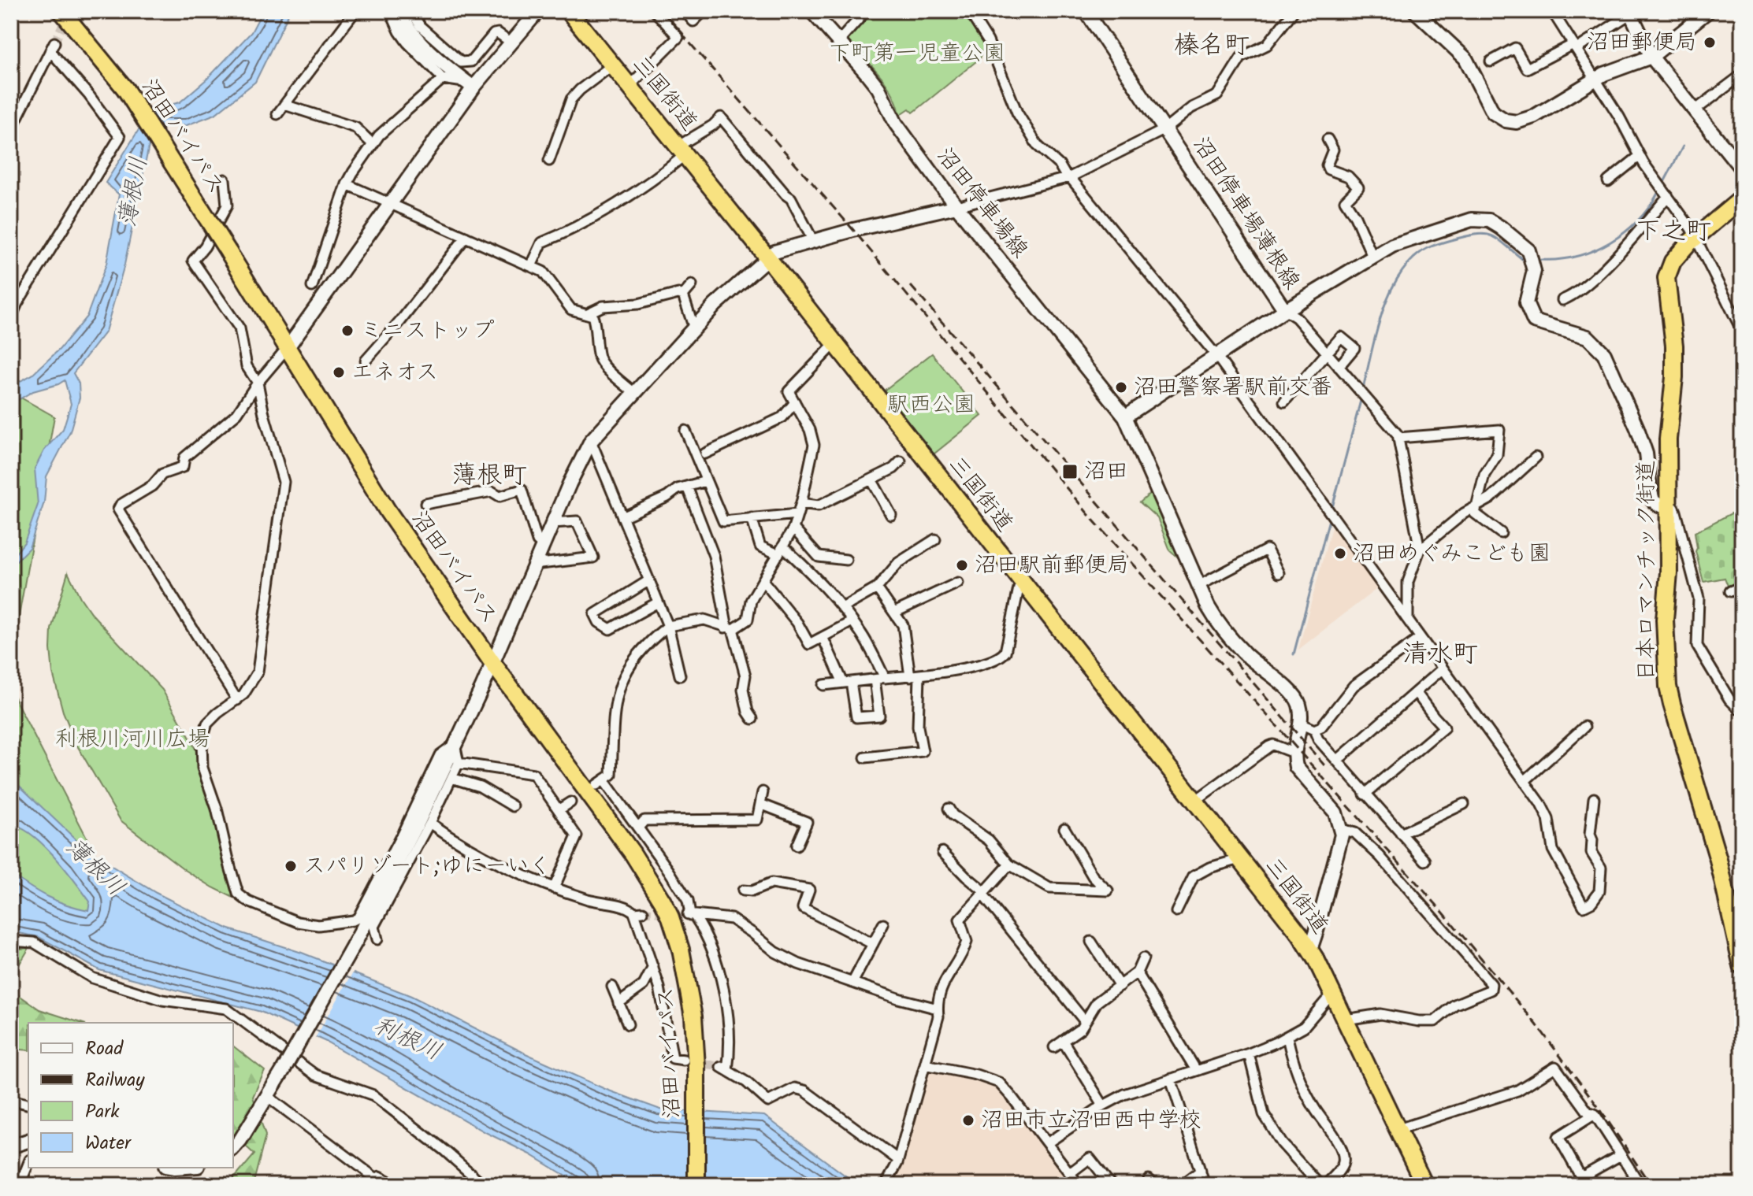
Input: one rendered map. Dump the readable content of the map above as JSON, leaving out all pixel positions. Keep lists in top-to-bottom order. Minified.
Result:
{"streets":{"highway":["三国街道","沼田バイパス","日本ロマンチック街道"],"street":["沼田停車場線","沼田停車場薄根線"]},"crossings":[["沼田停車場線","沼田停車場薄根線"]],"districts":["榛名町","下之町","薄根町","清水町"],"water":["薄根川","利根川"],"parks":["下町第一児童公園","駅西公園","利根川河川広場"],"places":{"other":["沼田郵便局","ミニストップ","エネオス","沼田警察署駅前交番","沼田めぐみこども園","沼田駅前郵便局","スパリゾート;ゆにーいく","沼田市立沼田西中学校"],"transit":["沼田"]},"legend":["Road","Railway","Park","Water"]}
